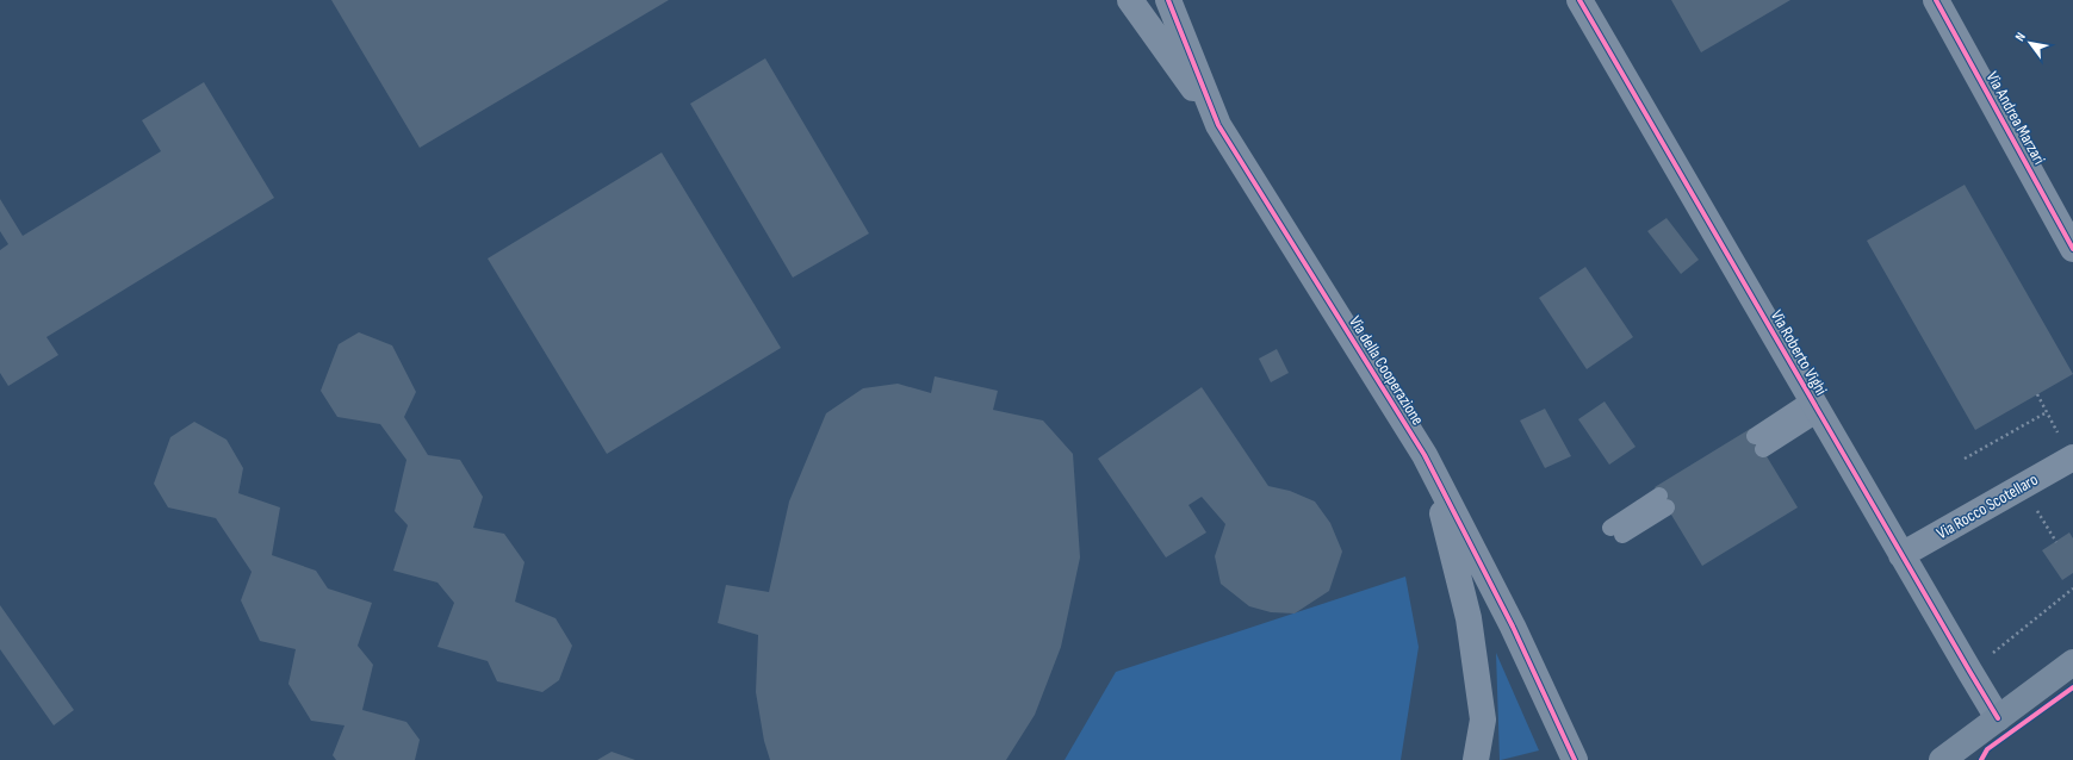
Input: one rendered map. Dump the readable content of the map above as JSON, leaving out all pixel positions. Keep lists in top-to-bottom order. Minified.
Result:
{"streets":{"street":["Via Andrea Marzari","Via Roberto Vighi","Via della Cooperazione","Via Rocco Scotellaro"]},"crossings":[["Via Roberto Vighi","Via Rocco Scotellaro"]],"north":"top left"}
